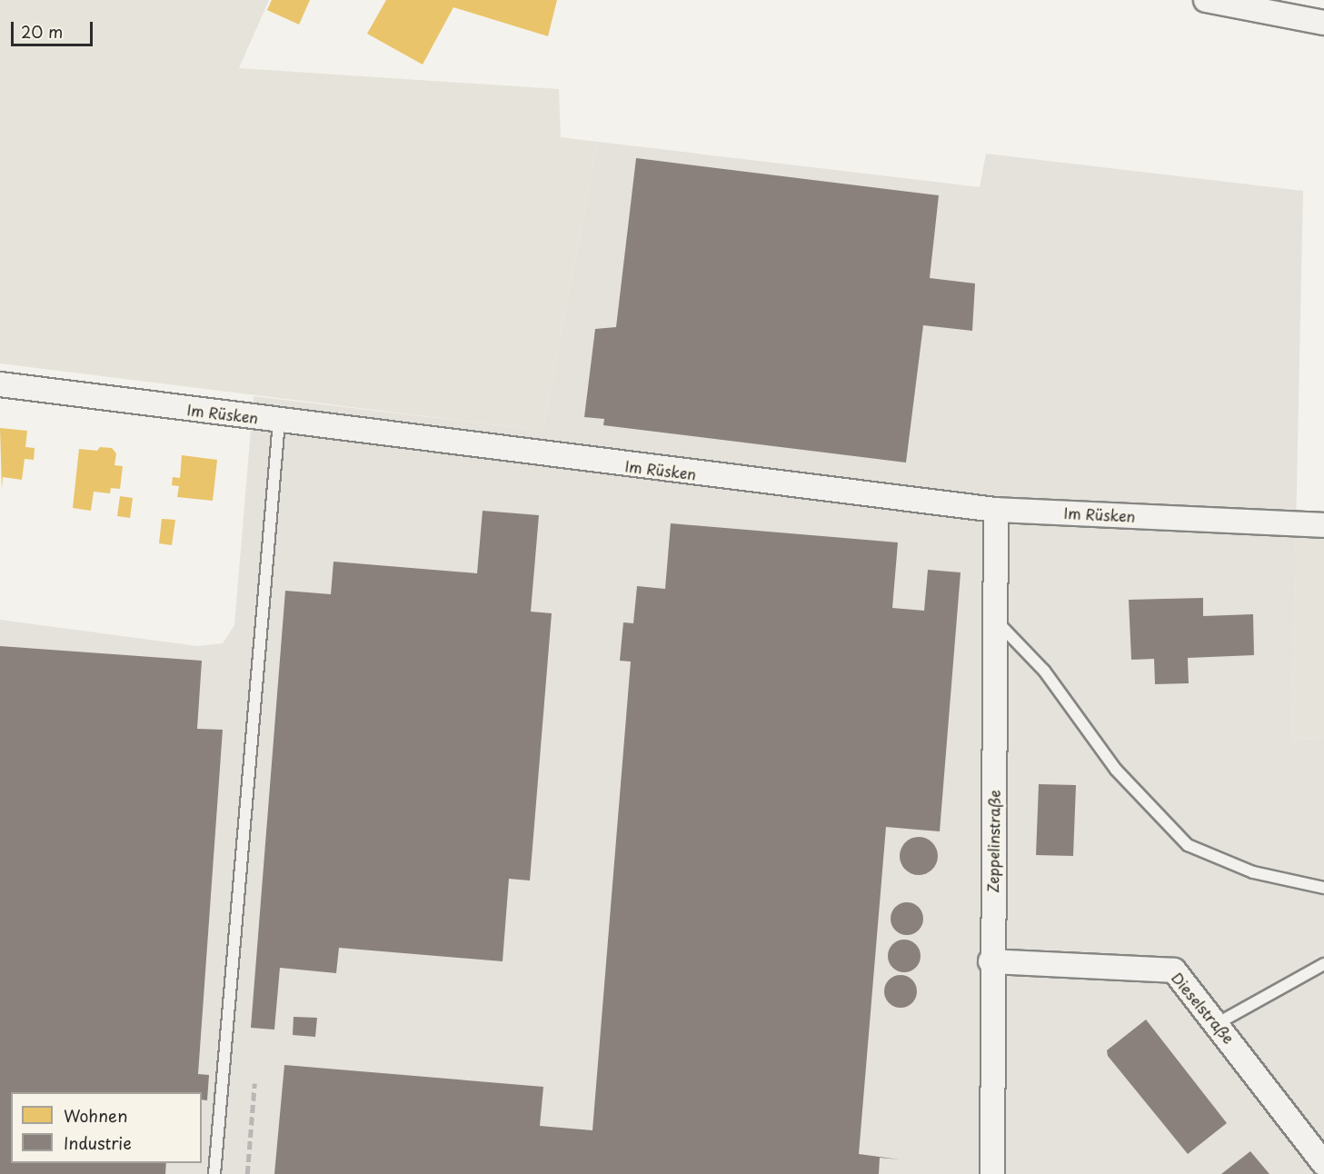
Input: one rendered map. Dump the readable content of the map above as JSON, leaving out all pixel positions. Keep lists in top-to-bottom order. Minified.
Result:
{"streets":{"street":["Im Rüsken","Zeppelinstraße","Dieselstraße"]},"crossings":[["Im Rüsken","Zeppelinstraße"],["Zeppelinstraße","Dieselstraße"]],"legend":["Wohnen","Industrie"],"scale_bar":"20 m"}
